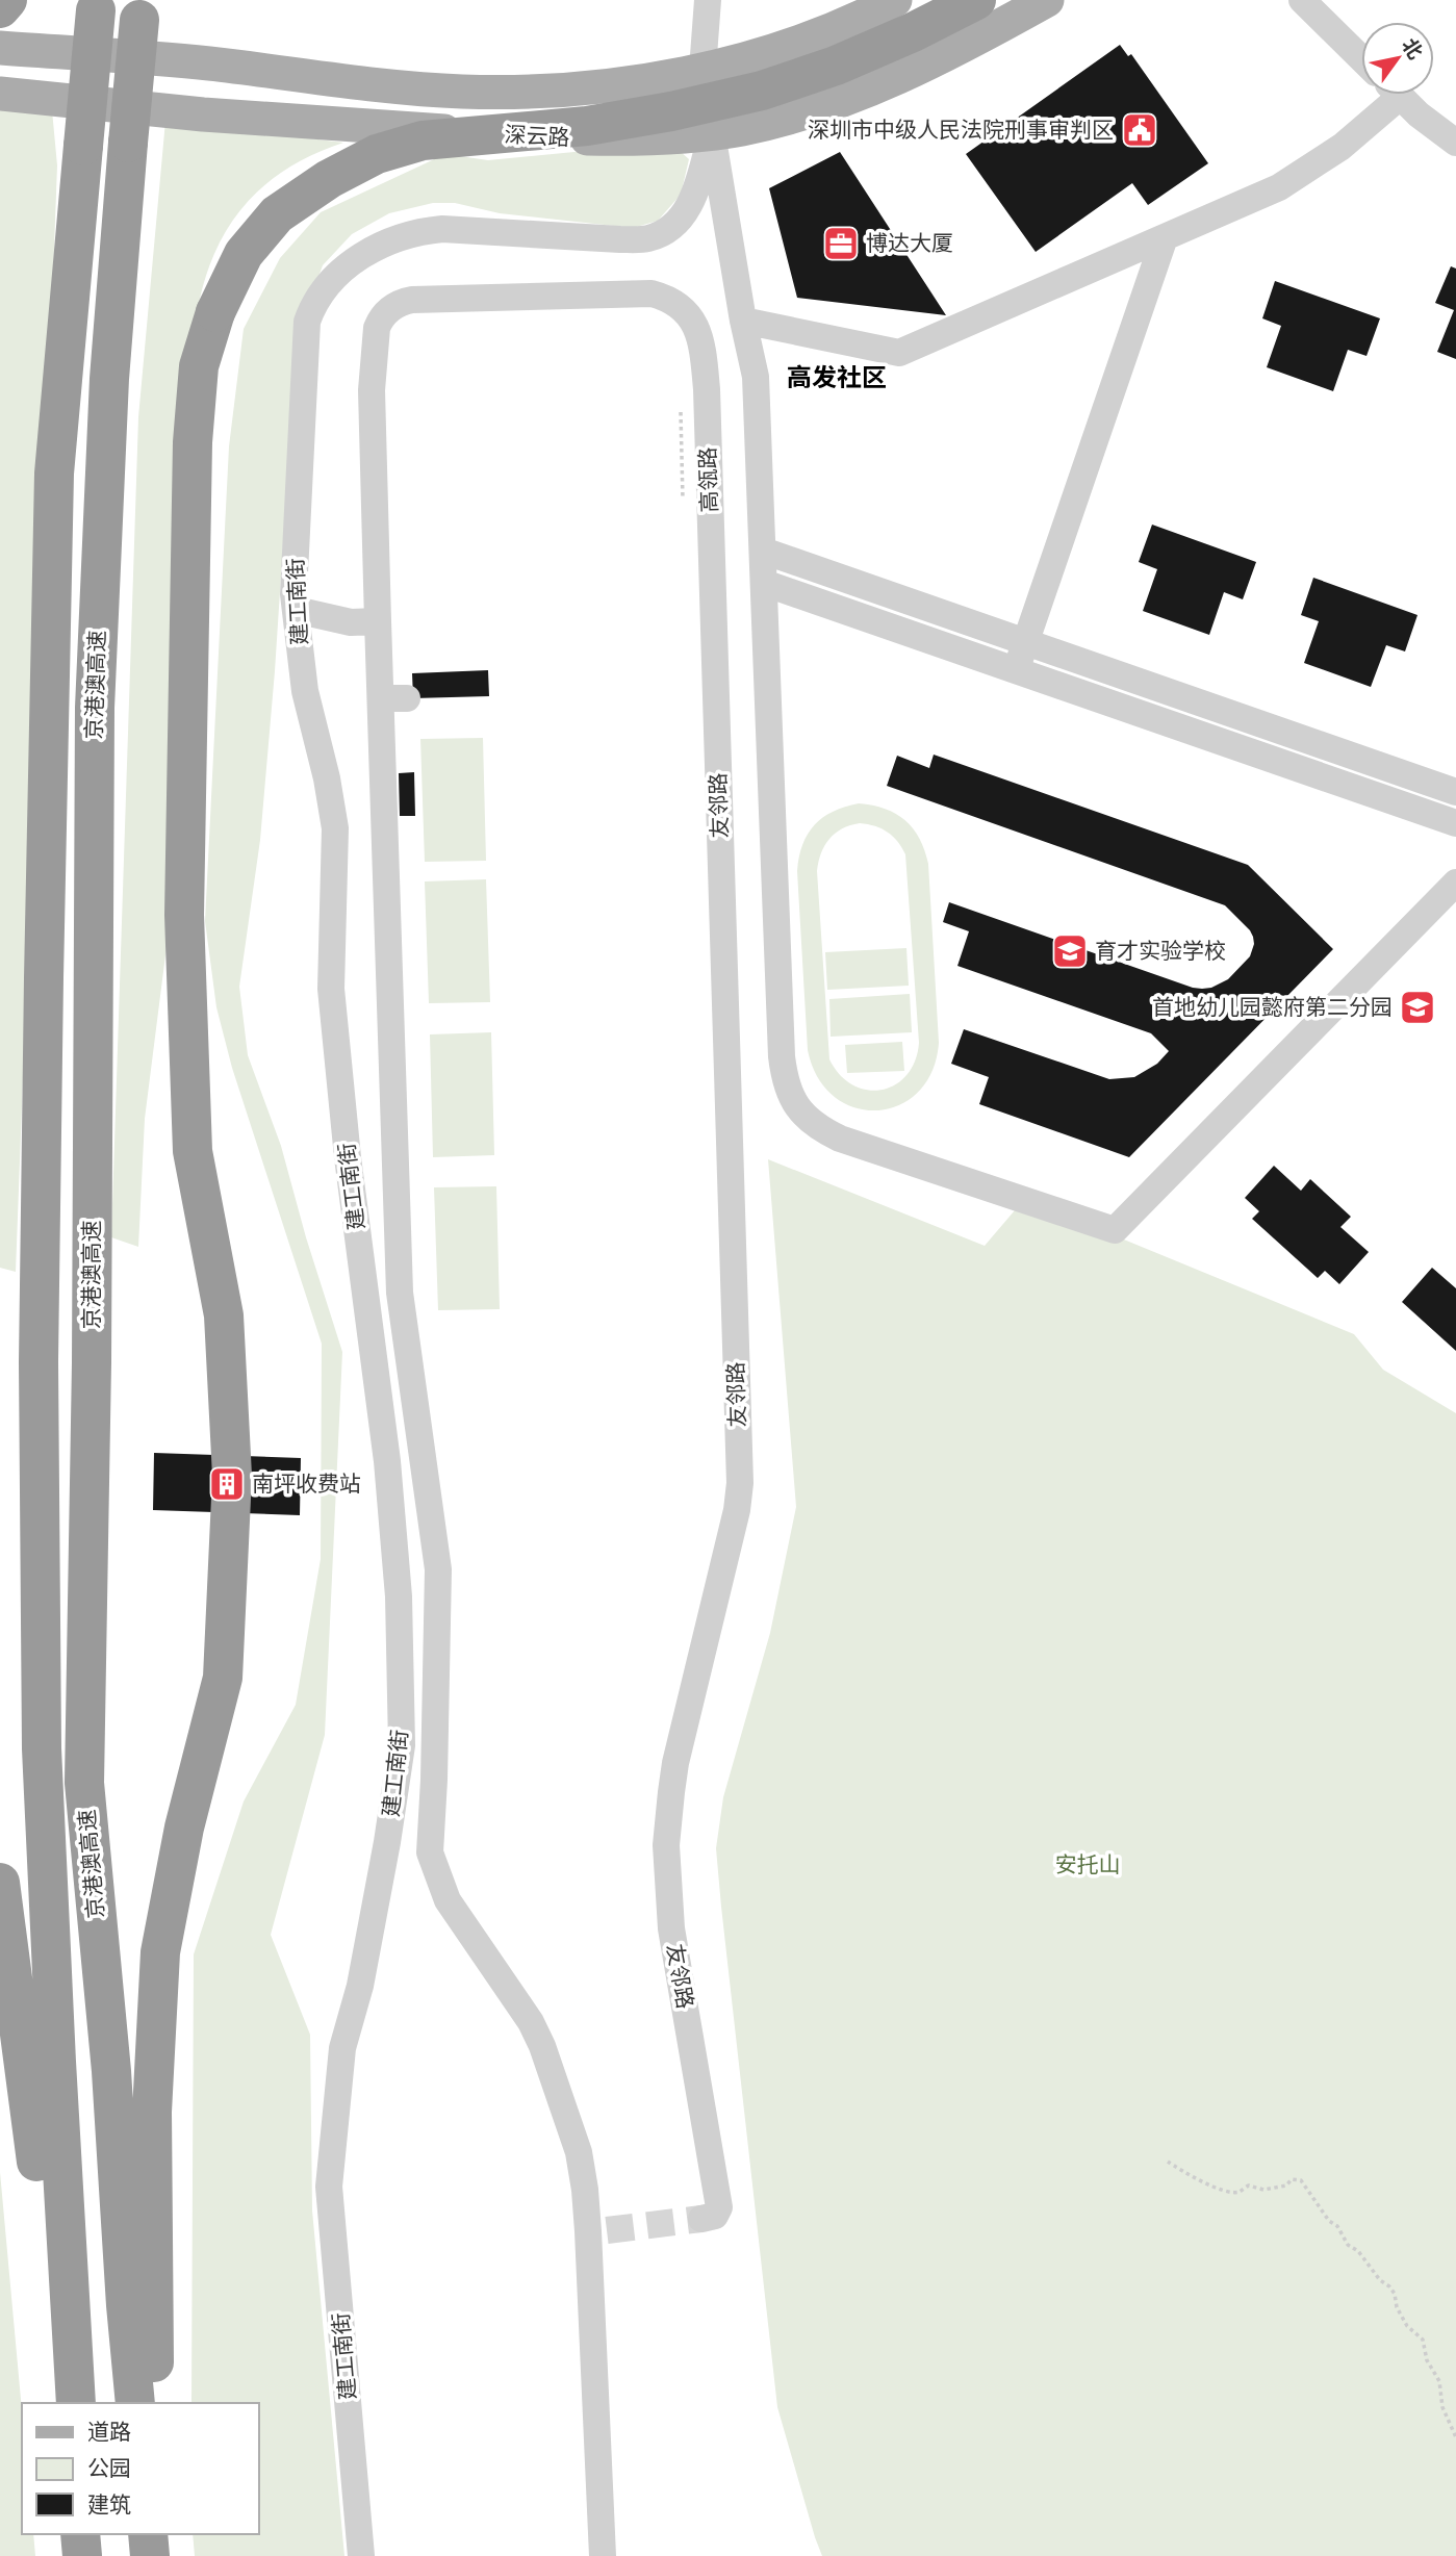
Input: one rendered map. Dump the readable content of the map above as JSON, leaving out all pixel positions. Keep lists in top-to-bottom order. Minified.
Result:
{"streets":{"highway":["京港澳高速"],"main road":["深云路"],"street":["高瓴路","建工南街","友邻路"]},"crossings":[["深云路","建工南街"],["高瓴路","友邻路"]],"districts":["高发社区"],"parks":["安托山"],"places":{"public building":["深圳市中级人民法院刑事审判区"],"office":["博达大厦"],"school or university":["育才实验学校","首地幼儿园懿府第二分园"],"building":["南坪收费站"]},"legend":["道路","公园","建筑"],"north":"top right"}
